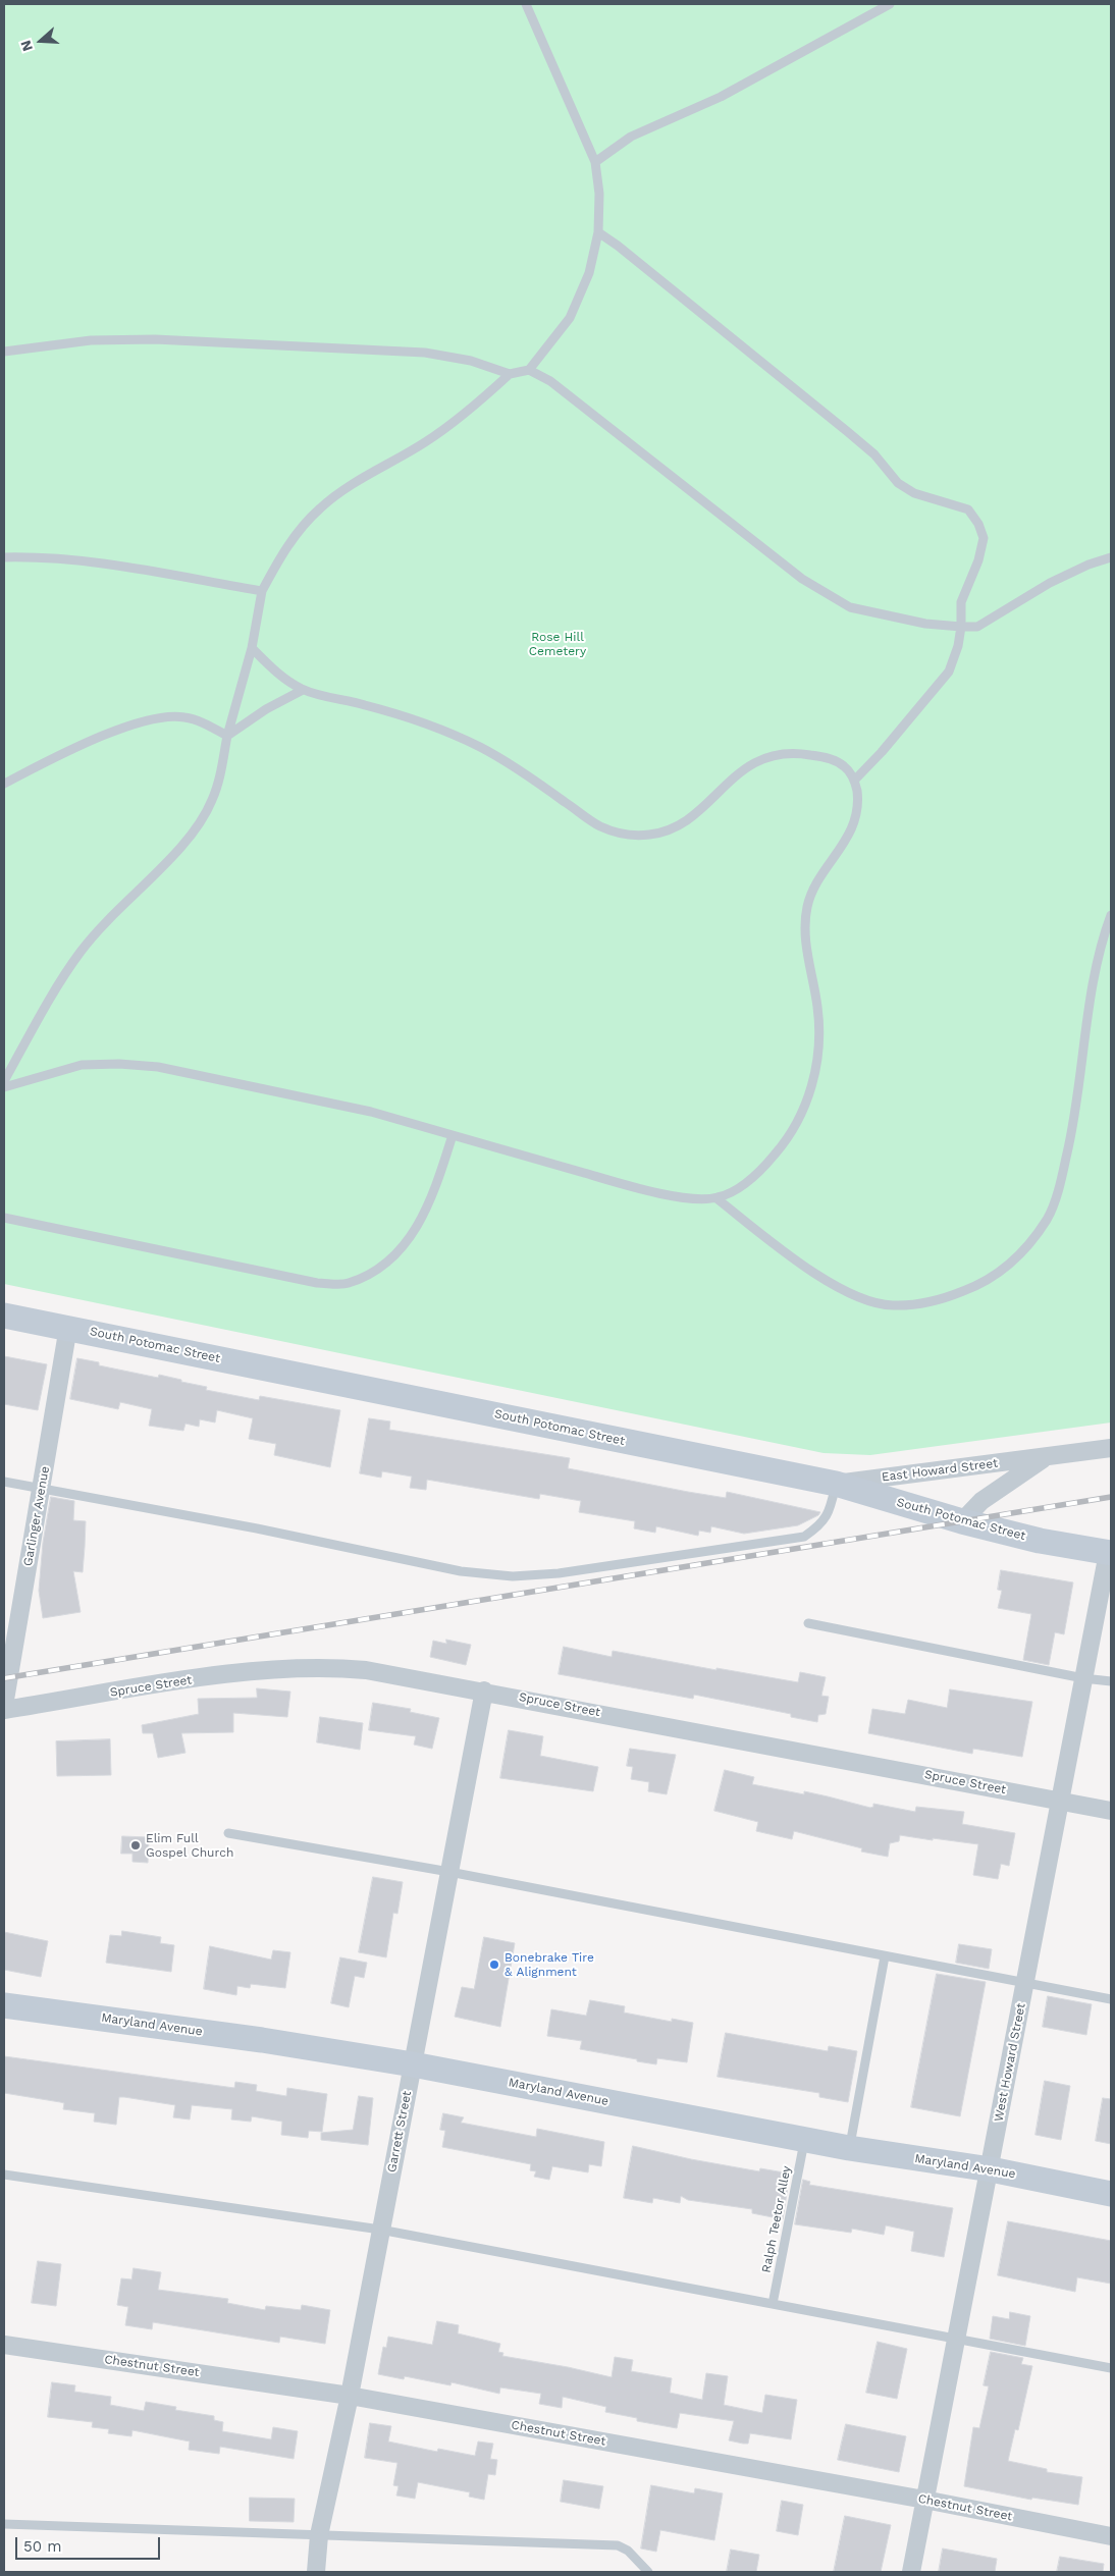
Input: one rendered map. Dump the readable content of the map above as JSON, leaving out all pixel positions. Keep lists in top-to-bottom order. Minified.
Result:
{"streets":{"main road":["South Potomac Street","Maryland Avenue"],"street":["East Howard Street","Garlinger Avenue","Spruce Street","West Howard Street","Garrett Street","Chestnut Street"],"lane":["Ralph Teetor Alley"]},"crossings":[["South Potomac Street","East Howard Street"],["South Potomac Street","Garlinger Avenue"],["South Potomac Street","West Howard Street"],["Spruce Street","West Howard Street"],["Spruce Street","Garrett Street"],["Maryland Avenue","West Howard Street"],["Maryland Avenue","Garrett Street"],["Maryland Avenue","Ralph Teetor Alley"],["West Howard Street","Chestnut Street"],["Garrett Street","Chestnut Street"]],"parks":["Rose Hill Cemetery"],"places":["Elim Full Gospel Church","Bonebrake Tire & Alignment"],"scale_bar":"50 m","north":"left"}
